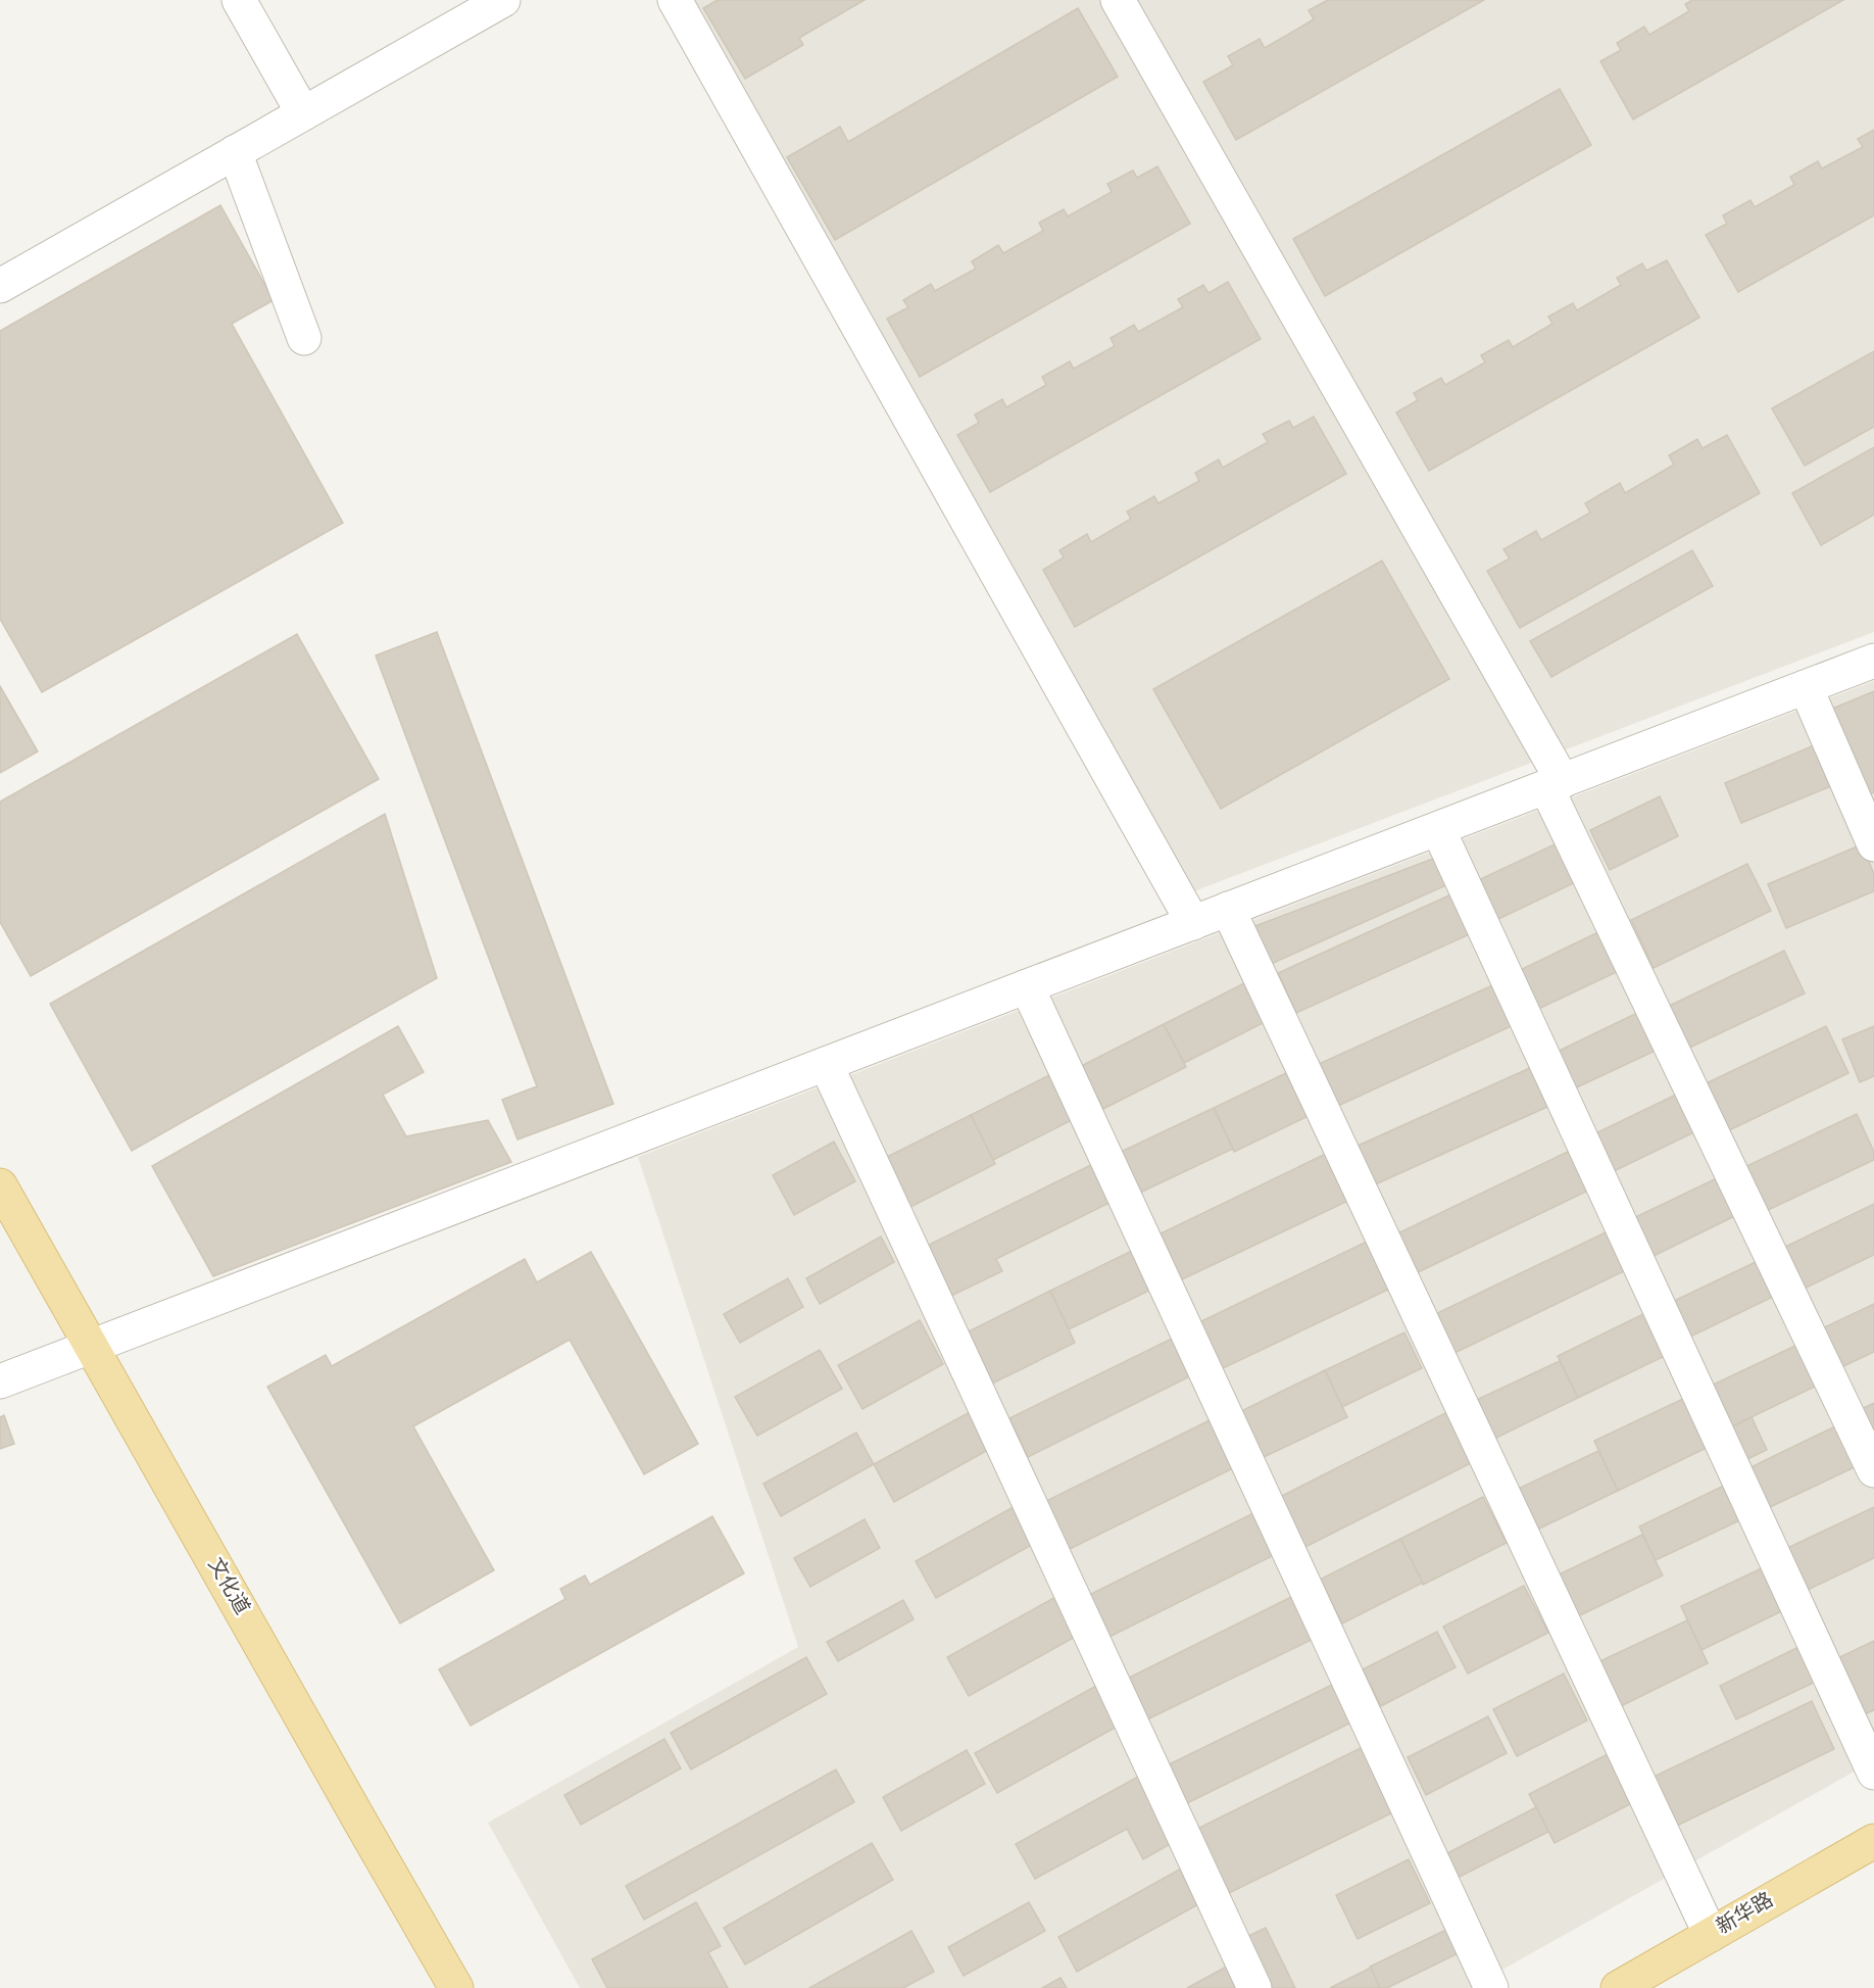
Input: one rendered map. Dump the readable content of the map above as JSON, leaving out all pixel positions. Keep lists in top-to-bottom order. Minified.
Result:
{"streets":{"main road":["文化道","新华路"]}}
